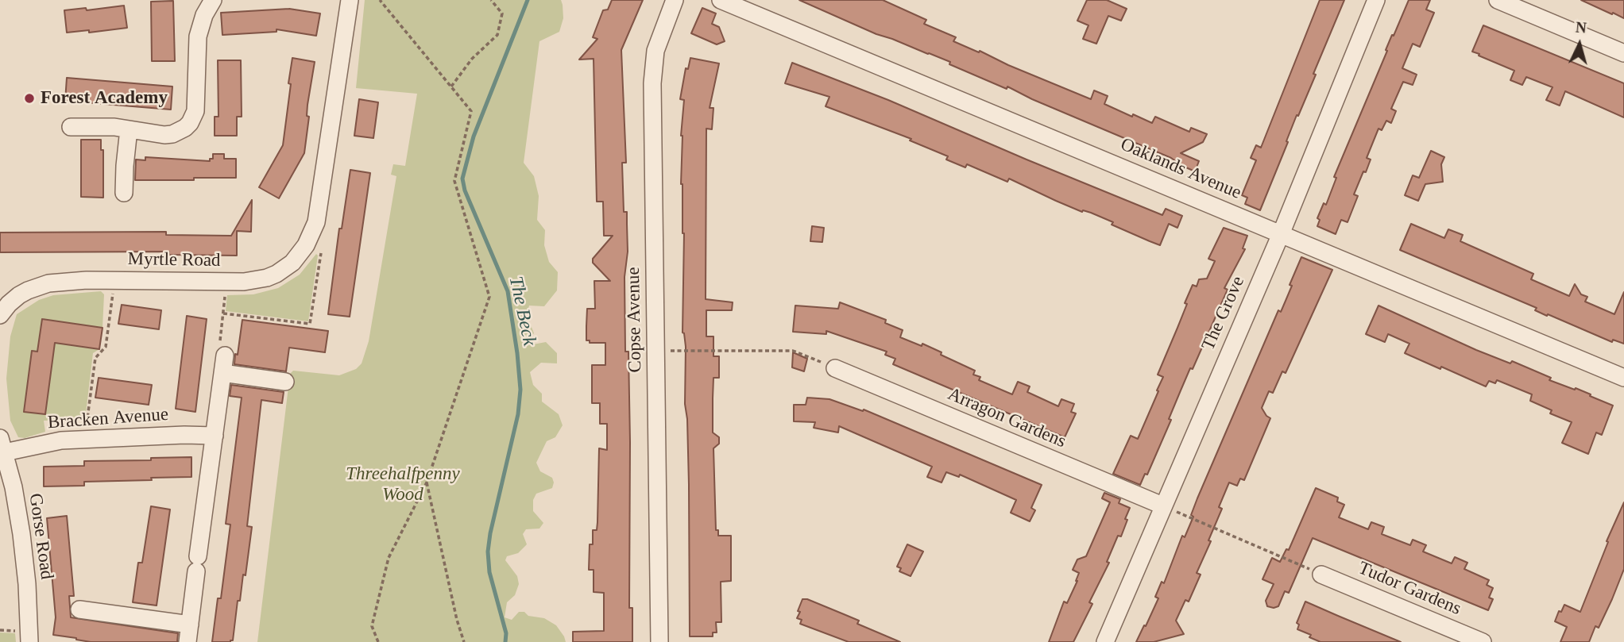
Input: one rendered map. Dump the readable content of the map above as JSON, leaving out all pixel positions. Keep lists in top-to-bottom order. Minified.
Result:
{"streets":{"street":["Oaklands Avenue","Myrtle Road","The Grove","Copse Avenue","Arragon Gardens","Bracken Avenue","Gorse Road","Tudor Gardens"]},"crossings":[["Oaklands Avenue","The Grove"],["The Grove","Arragon Gardens"],["Bracken Avenue","Gorse Road"]],"water":["The Beck"],"parks":["Threehalfpenny Wood"],"places":["Forest Academy"],"north":"top"}
